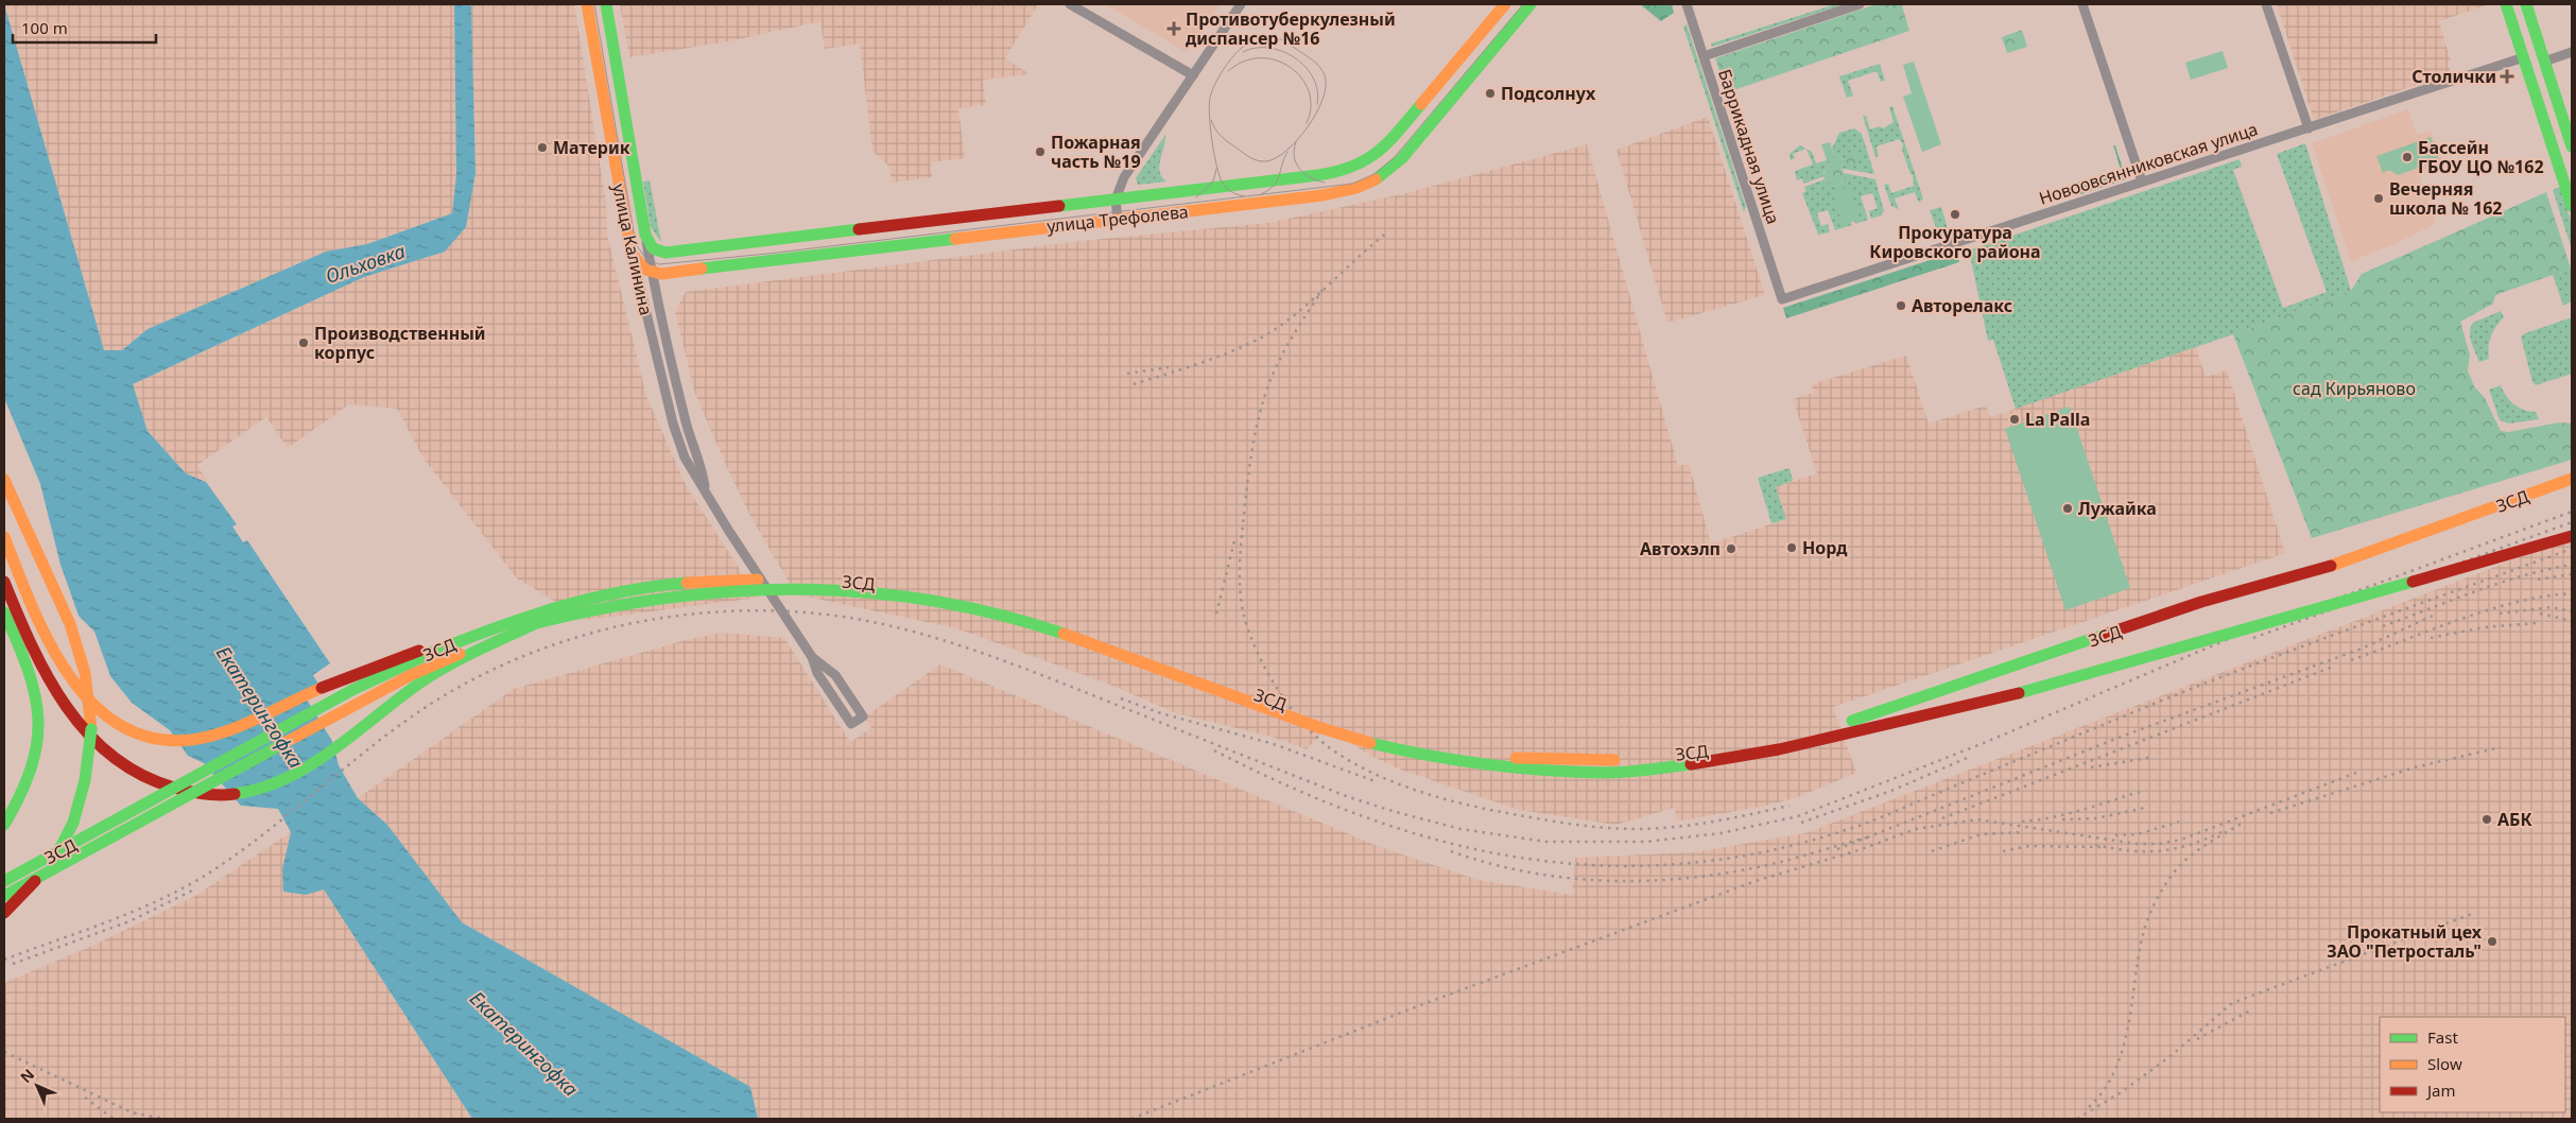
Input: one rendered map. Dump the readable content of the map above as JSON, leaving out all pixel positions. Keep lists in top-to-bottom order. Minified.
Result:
{"streets":{"main road":["улица Трефолева","улица Калинина","ЗСД"],"street":["Баррикадная улица","Новоовсянниковская улица"]},"crossings":[["Баррикадная улица","Новоовсянниковская улица"],["улица Трефолева","улица Калинина"]],"water":["Ольховка","Екатерингофка"],"parks":["сад Кирьяново"],"places":{"health":["Противотуберкулезный диспансер №16","Столички"],"other":["Подсолнух","Материк","Пожарная часть №19","Бассейн ГБОУ ЦО №162","Вечерняя школа № 162","Прокуратура Кировского района","Авторелакс","Производственный корпус","La Palla","Лужайка","Норд","Автохэлп","АБК","Прокатный цех ЗАО \"Петросталь\""]},"legend":["Fast","Slow","Jam"],"scale_bar":"100 m","north":"top left"}
